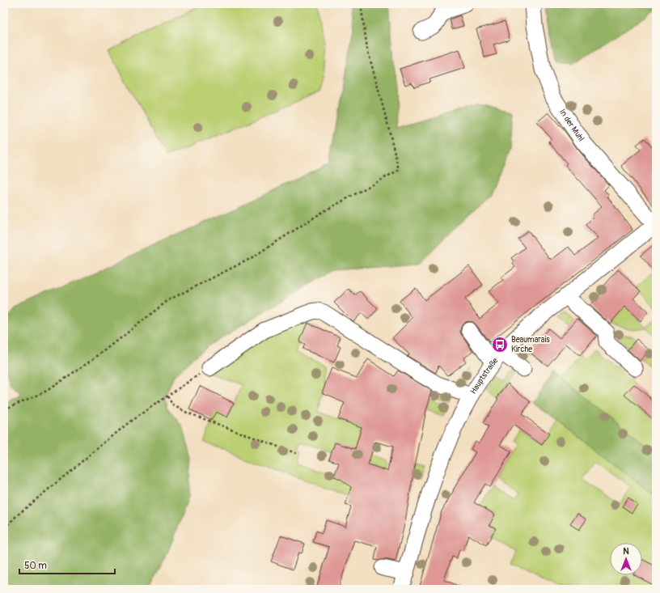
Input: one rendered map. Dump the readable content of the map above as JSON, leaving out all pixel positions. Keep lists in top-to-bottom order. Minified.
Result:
{"streets":{"street":["In der Muhl","Hauptstraße"]},"crossings":[["In der Muhl","Hauptstraße"]],"places":{"bus stop":["Beaumarais Kirche"]},"scale_bar":"50 m","north":"top"}
